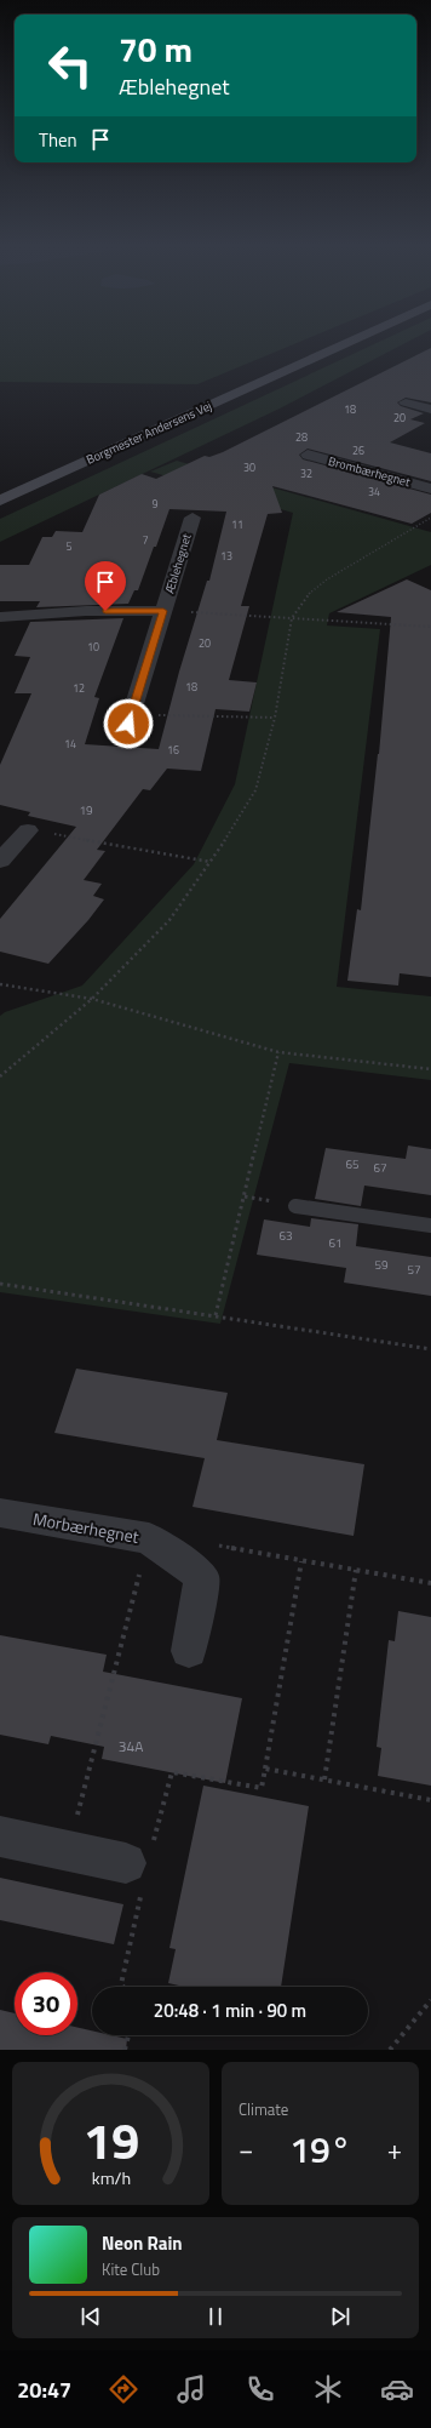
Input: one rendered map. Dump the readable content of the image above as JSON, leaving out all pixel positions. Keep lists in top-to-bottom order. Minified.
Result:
{"streets":{"street":["Borgmester Andersens Vej","Brombærhegnet","Æblehegnet","Morbærhegnet"]},"house_numbers":["18","20","28","26","30","32","34","9","11","7","5","13","20","10","18","12","14","16","19","65","67","63","61","59","57","34A"],"page":{"turn":["70 m","Æblehegnet"],"then":"Then","limit":"30","trip":"20:48 · 1 min · 90 m","tile":"Climate","heat":["−","19°","+"],"song":["Neon Rain","Kite Club"],"tabs":"20:47","gauge":["19","km/h"]}}
